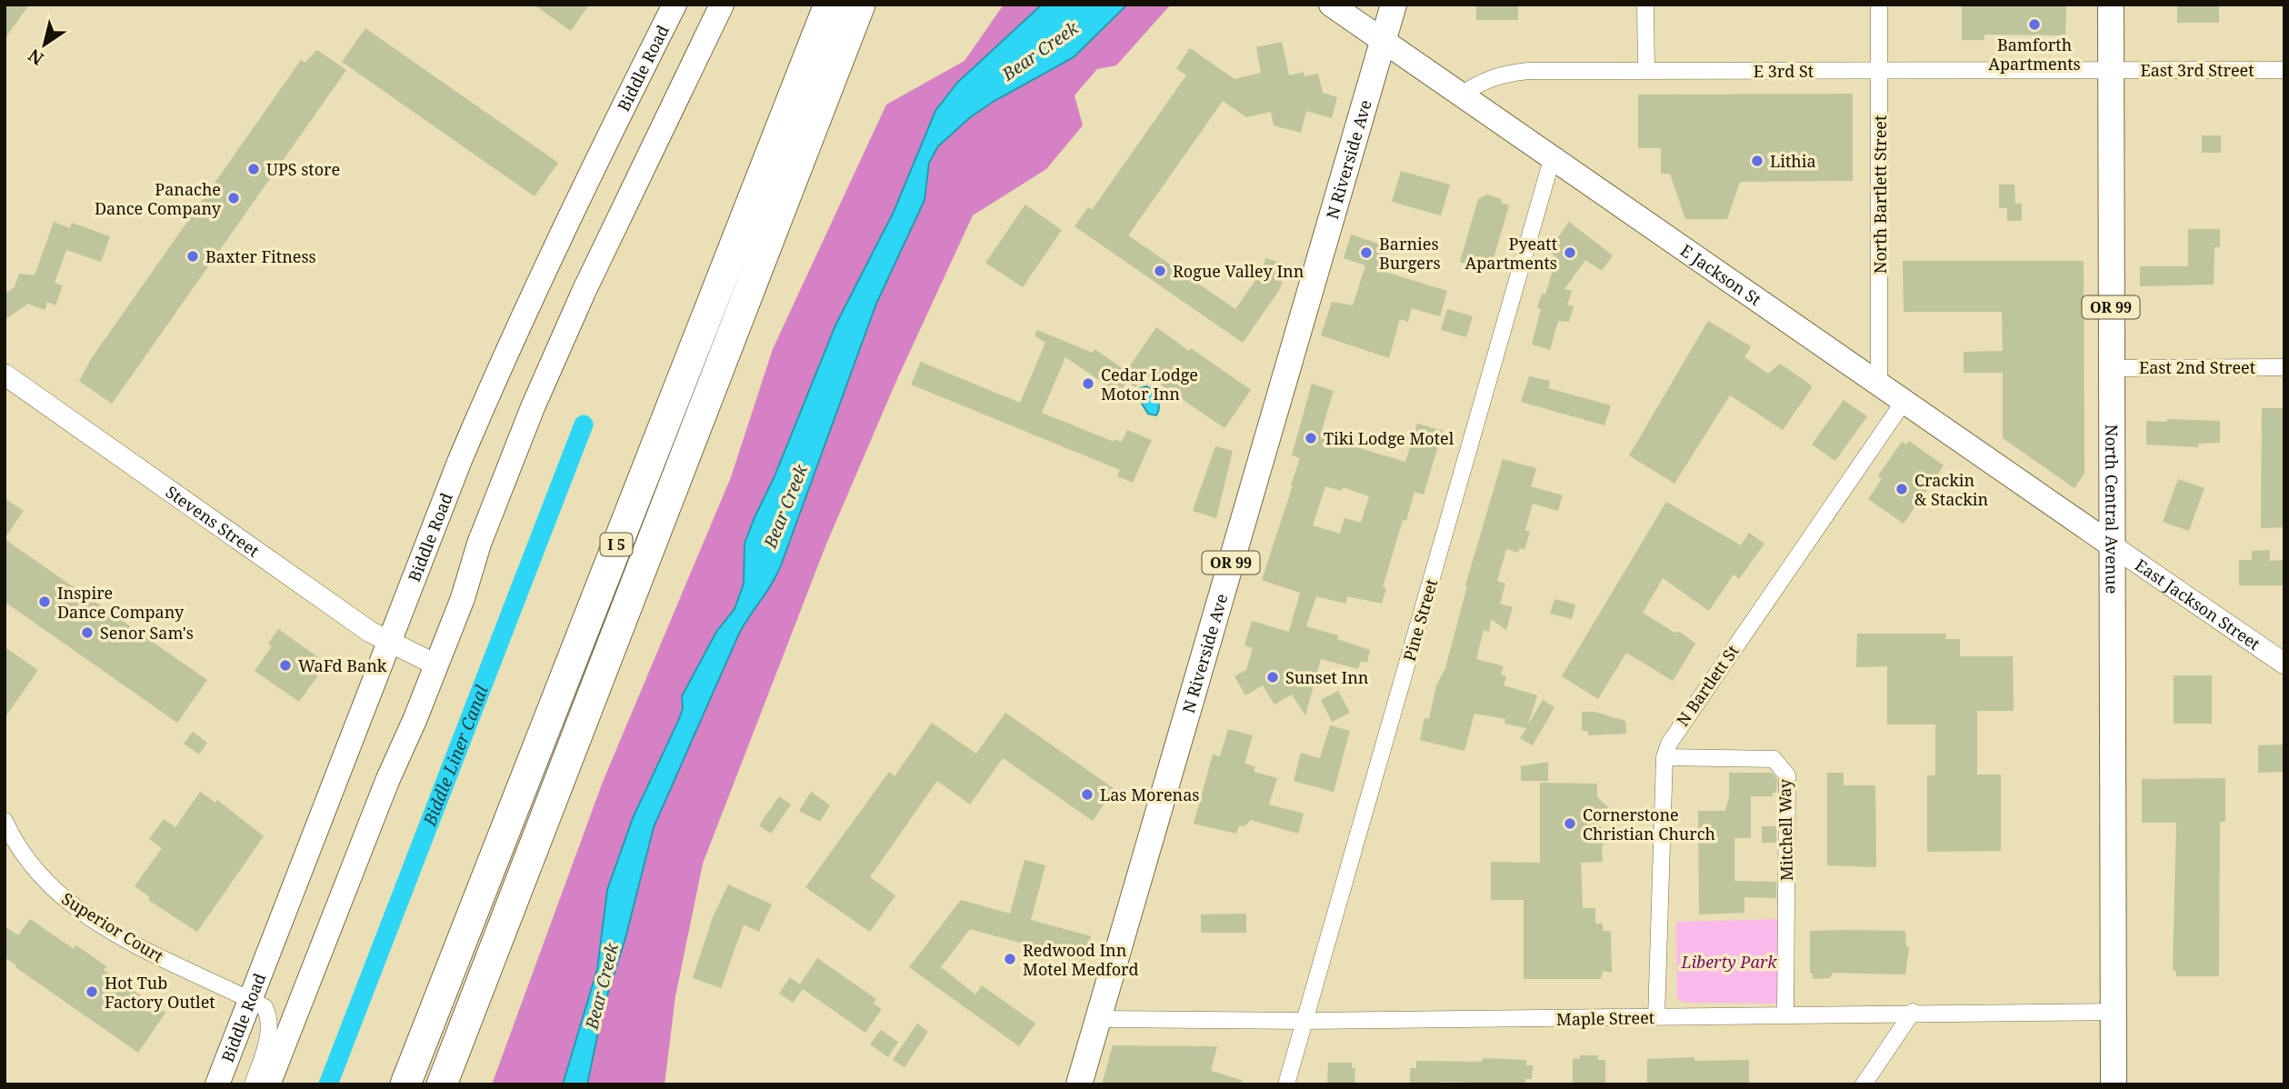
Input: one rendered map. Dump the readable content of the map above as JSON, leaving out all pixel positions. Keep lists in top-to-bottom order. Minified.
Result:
{"streets":{"highway":["I 5"],"main road":["Biddle Road","N Riverside Ave","E Jackson St","OR 99","North Central Avenue"],"street":["East 3rd Street","E 3rd St","North Bartlett Street","East 2nd Street","Stevens Street","East Jackson Street","Pine Street","N Bartlett St","Mitchell Way","Superior Court","Maple Street"]},"crossings":[["Biddle Road","Stevens Street"],["Biddle Road","Superior Court"],["East 3rd Street","E 3rd St"],["East 3rd Street","North Central Avenue"],["E 3rd St","North Bartlett Street"],["E 3rd St","E Jackson St"],["E 3rd St","North Central Avenue"],["N Riverside Ave","E Jackson St"],["N Riverside Ave","OR 99"],["N Riverside Ave","Maple Street"],["North Bartlett Street","E Jackson St"],["E Jackson St","OR 99"],["E Jackson St","North Central Avenue"],["E Jackson St","East Jackson Street"],["E Jackson St","Pine Street"],["E Jackson St","N Bartlett St"],["OR 99","North Central Avenue"],["OR 99","Maple Street"],["East 2nd Street","North Central Avenue"],["North Central Avenue","East Jackson Street"],["North Central Avenue","Maple Street"],["Pine Street","Maple Street"],["N Bartlett St","Mitchell Way"],["N Bartlett St","Maple Street"],["Mitchell Way","Maple Street"]],"water":["Bear Creek","Biddle Liner Canal"],"parks":["Liberty Park"],"places":["Bamforth Apartments","Lithia","UPS store","Panache Dance Company","Barnies Burgers","Pyeatt Apartments","Baxter Fitness","Rogue Valley Inn","Cedar Lodge Motor Inn","Tiki Lodge Motel","Crackin & Stackin","Inspire Dance Company","Senor Sam's","WaFd Bank","Sunset Inn","Las Morenas","Cornerstone Christian Church","Redwood Inn Motel Medford","Hot Tub Factory Outlet"],"north":"bottom left"}
